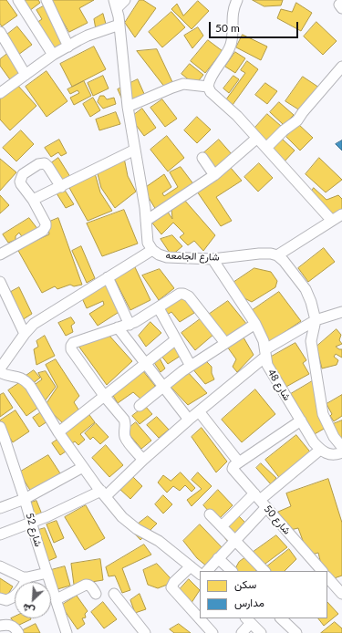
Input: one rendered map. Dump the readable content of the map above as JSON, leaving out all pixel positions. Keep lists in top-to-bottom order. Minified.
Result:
{"streets":{"street":["شارع الجامعه","شارع 48","شارع 50","شارع 52"]},"crossings":[["شارع الجامعه","شارع 48"]],"legend":["سكن","مدارس"],"scale_bar":"50 m","north":"bottom left"}
